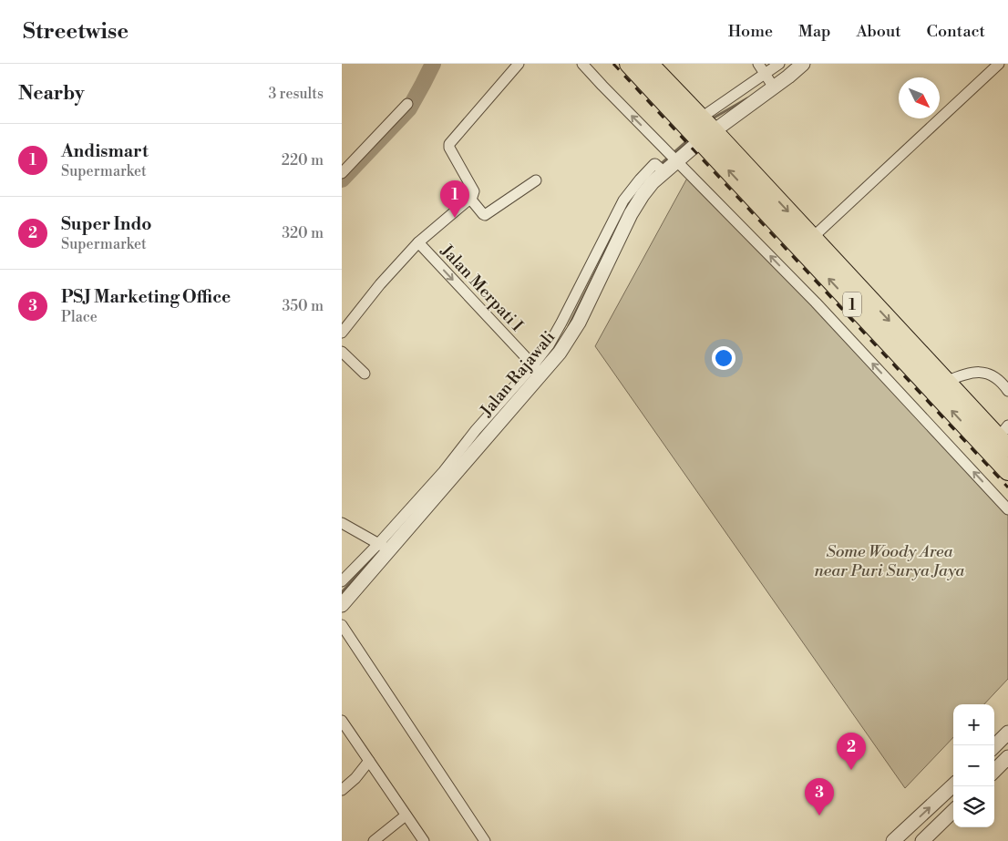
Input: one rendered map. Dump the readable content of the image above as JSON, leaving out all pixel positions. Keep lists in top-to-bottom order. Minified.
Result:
{"streets":{"highway":["1"],"street":["Jalan Merpati I","Jalan Rajawali"]},"crossings":[["Jalan Merpati I","Jalan Rajawali"],["1","Jalan Rajawali"]],"one_way":["Jalan Merpati I"],"parks":["Some Woody Area near Puri Surya Jaya"],"north":"bottom right","page":{"header":"Streetwise","nav":["Home","Map","About","Contact"],"heading":["Nearby","3 results"],"list":[{"mark":"1","name":"Andismart","note":"Supermarket","value":"220 m"},{"mark":"2","name":"Super Indo","note":"Supermarket","value":"320 m"},{"mark":"3","name":"PSJ Marketing Office","note":"Place","value":"350 m"}],"pins":["1","2","3"],"map_buttons":["+","−"]}}
